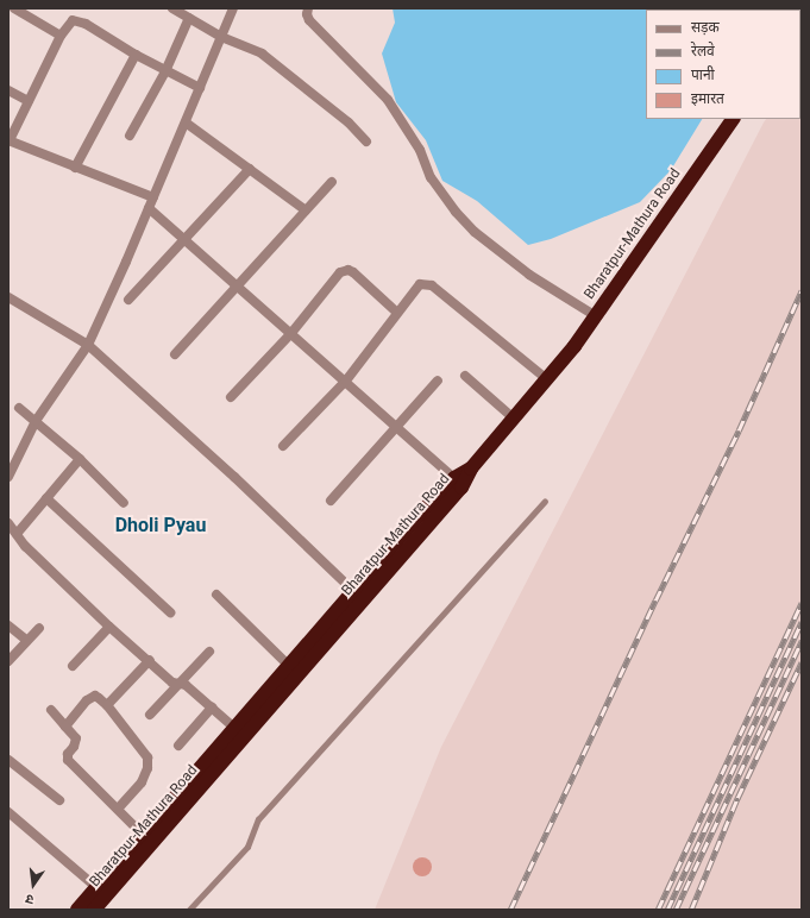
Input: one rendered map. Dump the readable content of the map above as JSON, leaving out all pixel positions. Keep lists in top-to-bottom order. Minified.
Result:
{"streets":{"highway":["Bharatpur-Mathura Road"]},"districts":["Dholi Pyau"],"legend":["सड़क","रेलवे","पानी","इमारत"],"north":"bottom"}
